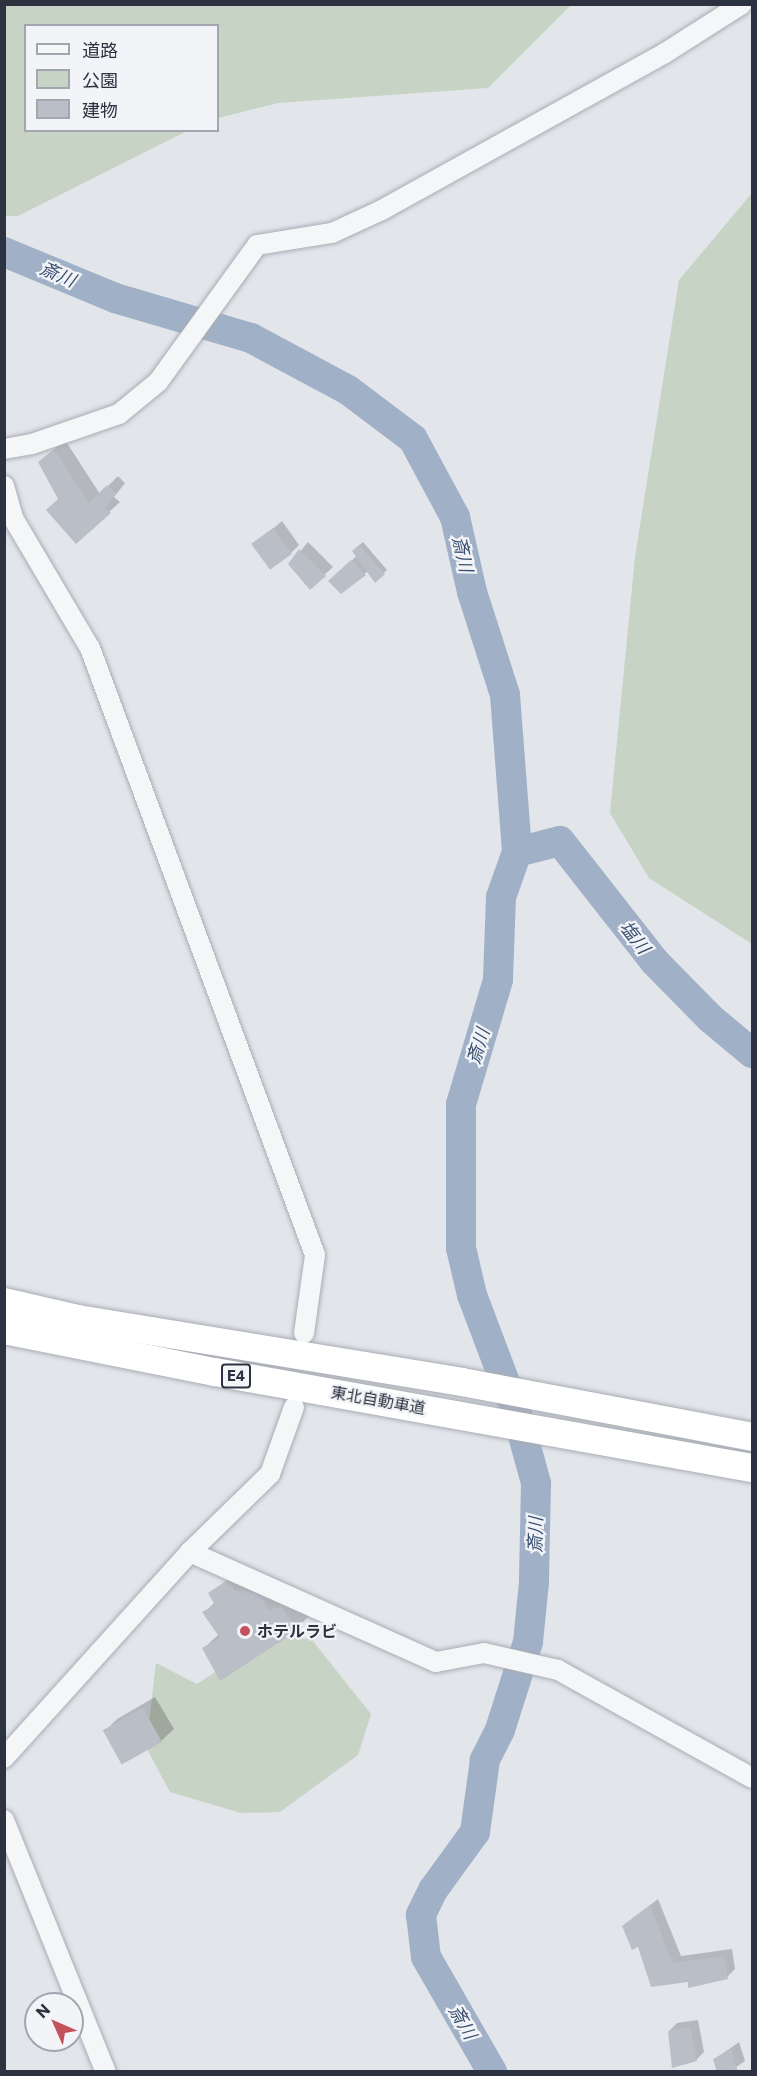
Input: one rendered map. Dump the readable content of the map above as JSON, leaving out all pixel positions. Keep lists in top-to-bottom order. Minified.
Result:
{"streets":{"highway":["E4","東北自動車道"]},"water":["斎川","塩川"],"places":["ホテルラビ"],"legend":["道路","公園","建物"],"north":"top left"}
